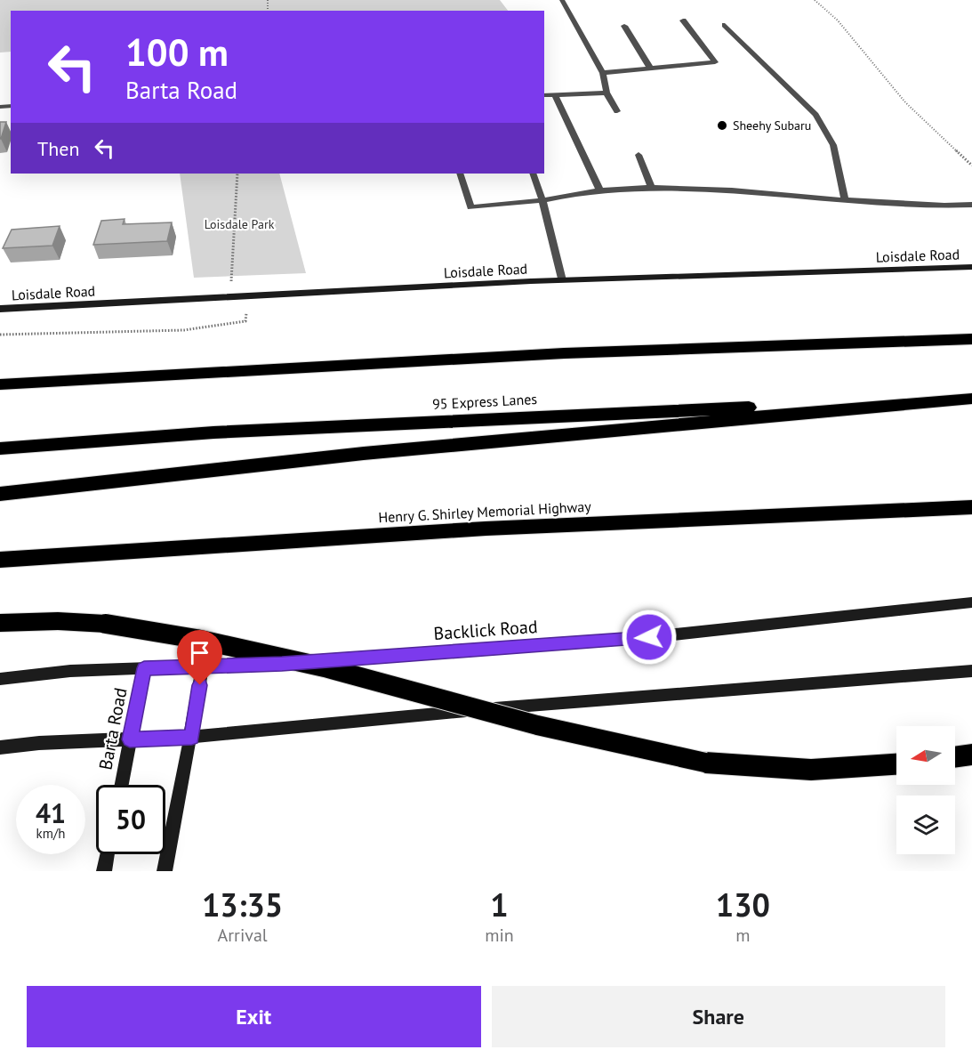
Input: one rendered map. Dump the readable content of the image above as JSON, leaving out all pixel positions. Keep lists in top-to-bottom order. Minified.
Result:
{"streets":{"highway":["95 Express Lanes","Henry G. Shirley Memorial Highway"],"main road":["Loisdale Road","Backlick Road","Barta Road"]},"crossings":[["Backlick Road","Barta Road"]],"parks":["Loisdale Park"],"places":["Sheehy Subaru"],"north":"left","page":{"turn":["100 m","Barta Road"],"then":"Then","speed":"41 km/h","limit":"50","eta":["13:35","Arrival","1","min","130","m"],"buttons":["Exit","Share"]}}
